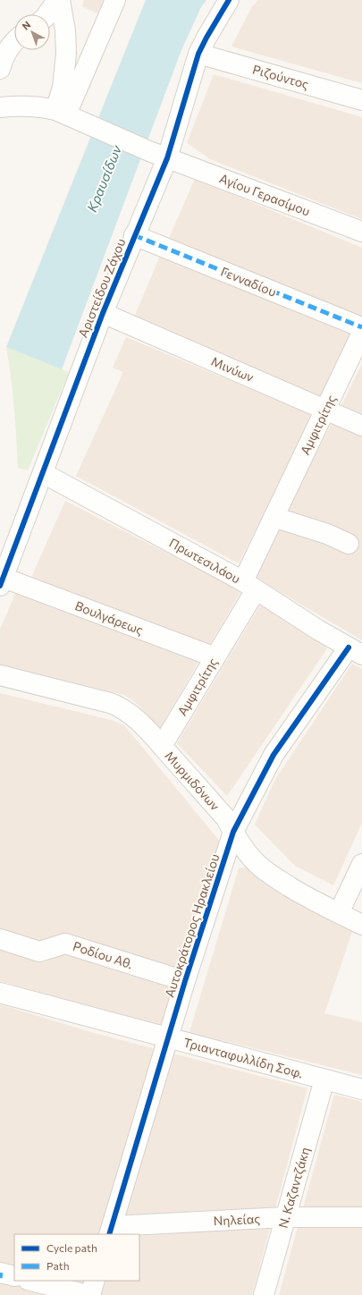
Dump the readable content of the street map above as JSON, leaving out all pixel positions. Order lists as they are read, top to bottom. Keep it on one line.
{"streets":{"street":["Ριζούντος","Αγίου Γερασίμου","Γενναδίου","Αριστείδου Ζάχου","Μινύων","Αμφιτρίτης","Πρωτεσιλάου","Βουλγάρεως","Μυρμιδόνων","Αυτοκράτορος Ηρακλείου","Ροδίου Αθ.","Τριανταφυλλίδη Σοφ.","Ν. Καζαντζάκη","Νηλείας"]},"crossings":[["Ριζούντος","Αριστείδου Ζάχου"],["Αγίου Γερασίμου","Αριστείδου Ζάχου"],["Γενναδίου","Αριστείδου Ζάχου"],["Αριστείδου Ζάχου","Μινύων"],["Αριστείδου Ζάχου","Πρωτεσιλάου"],["Αριστείδου Ζάχου","Βουλγάρεως"],["Μινύων","Αμφιτρίτης"],["Αμφιτρίτης","Πρωτεσιλάου"],["Αμφιτρίτης","Βουλγάρεως"],["Αμφιτρίτης","Μυρμιδόνων"],["Πρωτεσιλάου","Αυτοκράτορος Ηρακλείου"],["Μυρμιδόνων","Αυτοκράτορος Ηρακλείου"],["Αυτοκράτορος Ηρακλείου","Ροδίου Αθ."],["Αυτοκράτορος Ηρακλείου","Τριανταφυλλίδη Σοφ."],["Αυτοκράτορος Ηρακλείου","Νηλείας"],["Τριανταφυλλίδη Σοφ.","Ν. Καζαντζάκη"],["Ν. Καζαντζάκη","Νηλείας"]],"water":["Κραυσίδων"],"legend":["Cycle path","Path"],"north":"top left"}
